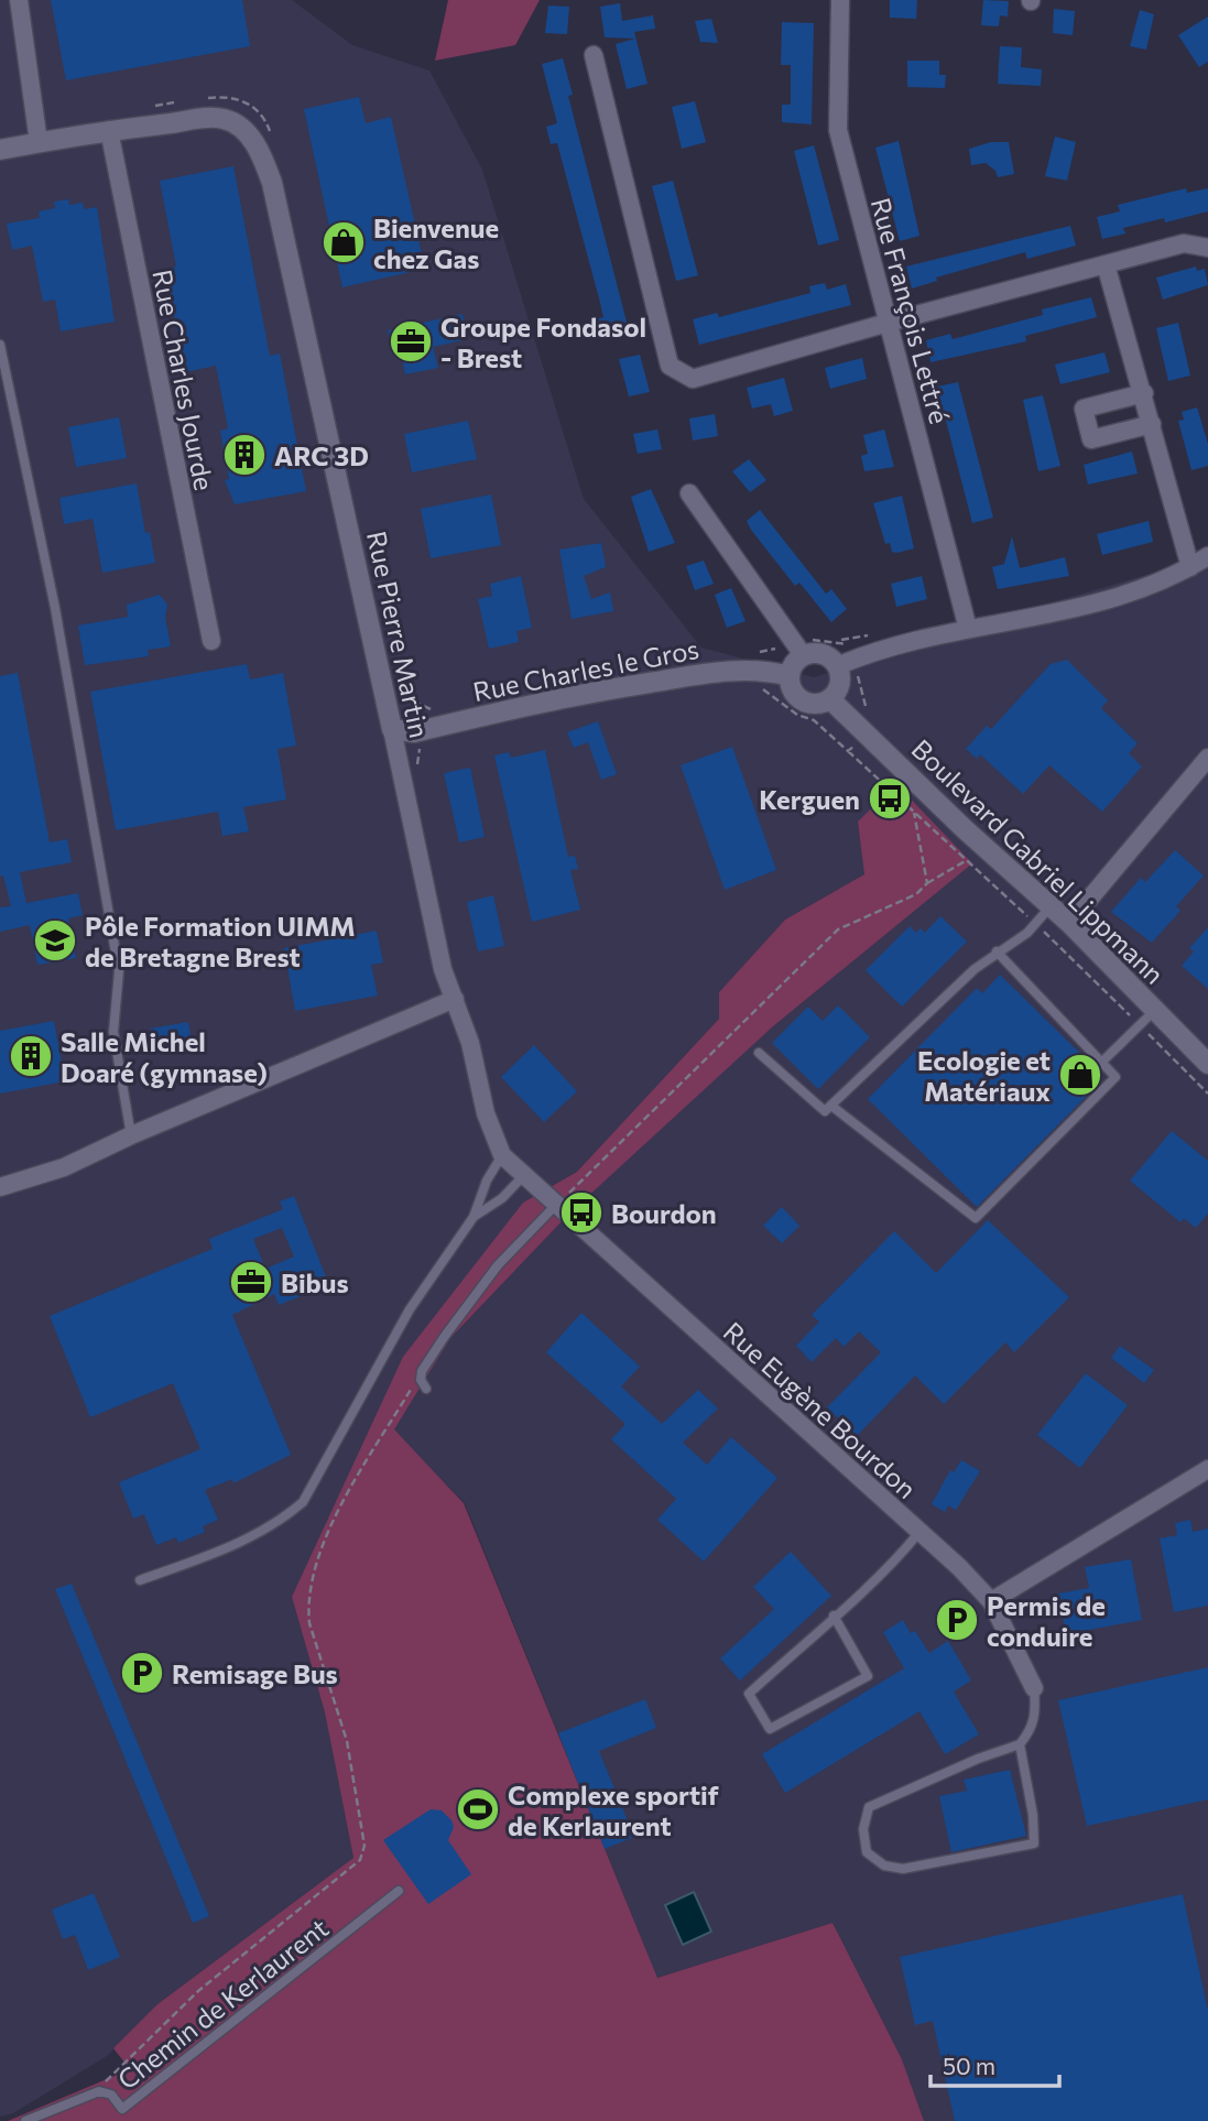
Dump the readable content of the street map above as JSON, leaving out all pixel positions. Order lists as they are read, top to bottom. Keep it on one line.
{"streets":{"street":["Rue François Lettré","Rue Charles Jourde","Rue Pierre Martin","Rue Charles le Gros","Boulevard Gabriel Lippmann","Rue Eugène Bourdon"],"lane":["Chemin de Kerlaurent"]},"crossings":[["Rue Charles Jourde","Rue Pierre Martin"],["Rue Pierre Martin","Rue Charles le Gros"],["Rue Pierre Martin","Rue Eugène Bourdon"],["Rue Charles le Gros","Boulevard Gabriel Lippmann"]],"places":{"shop":["Bienvenue chez Gas","Ecologie et Matériaux"],"office":["Groupe Fondasol - Brest","Bibus"],"building":["ARC 3D","Salle Michel Doaré (gymnase)"],"bus stop":["Kerguen","Bourdon"],"school or university":["Pôle Formation UIMM de Bretagne Brest"],"parking":["Permis de conduire","Remisage Bus"],"sports":["Complexe sportif de Kerlaurent"]},"scale_bar":"50 m"}
